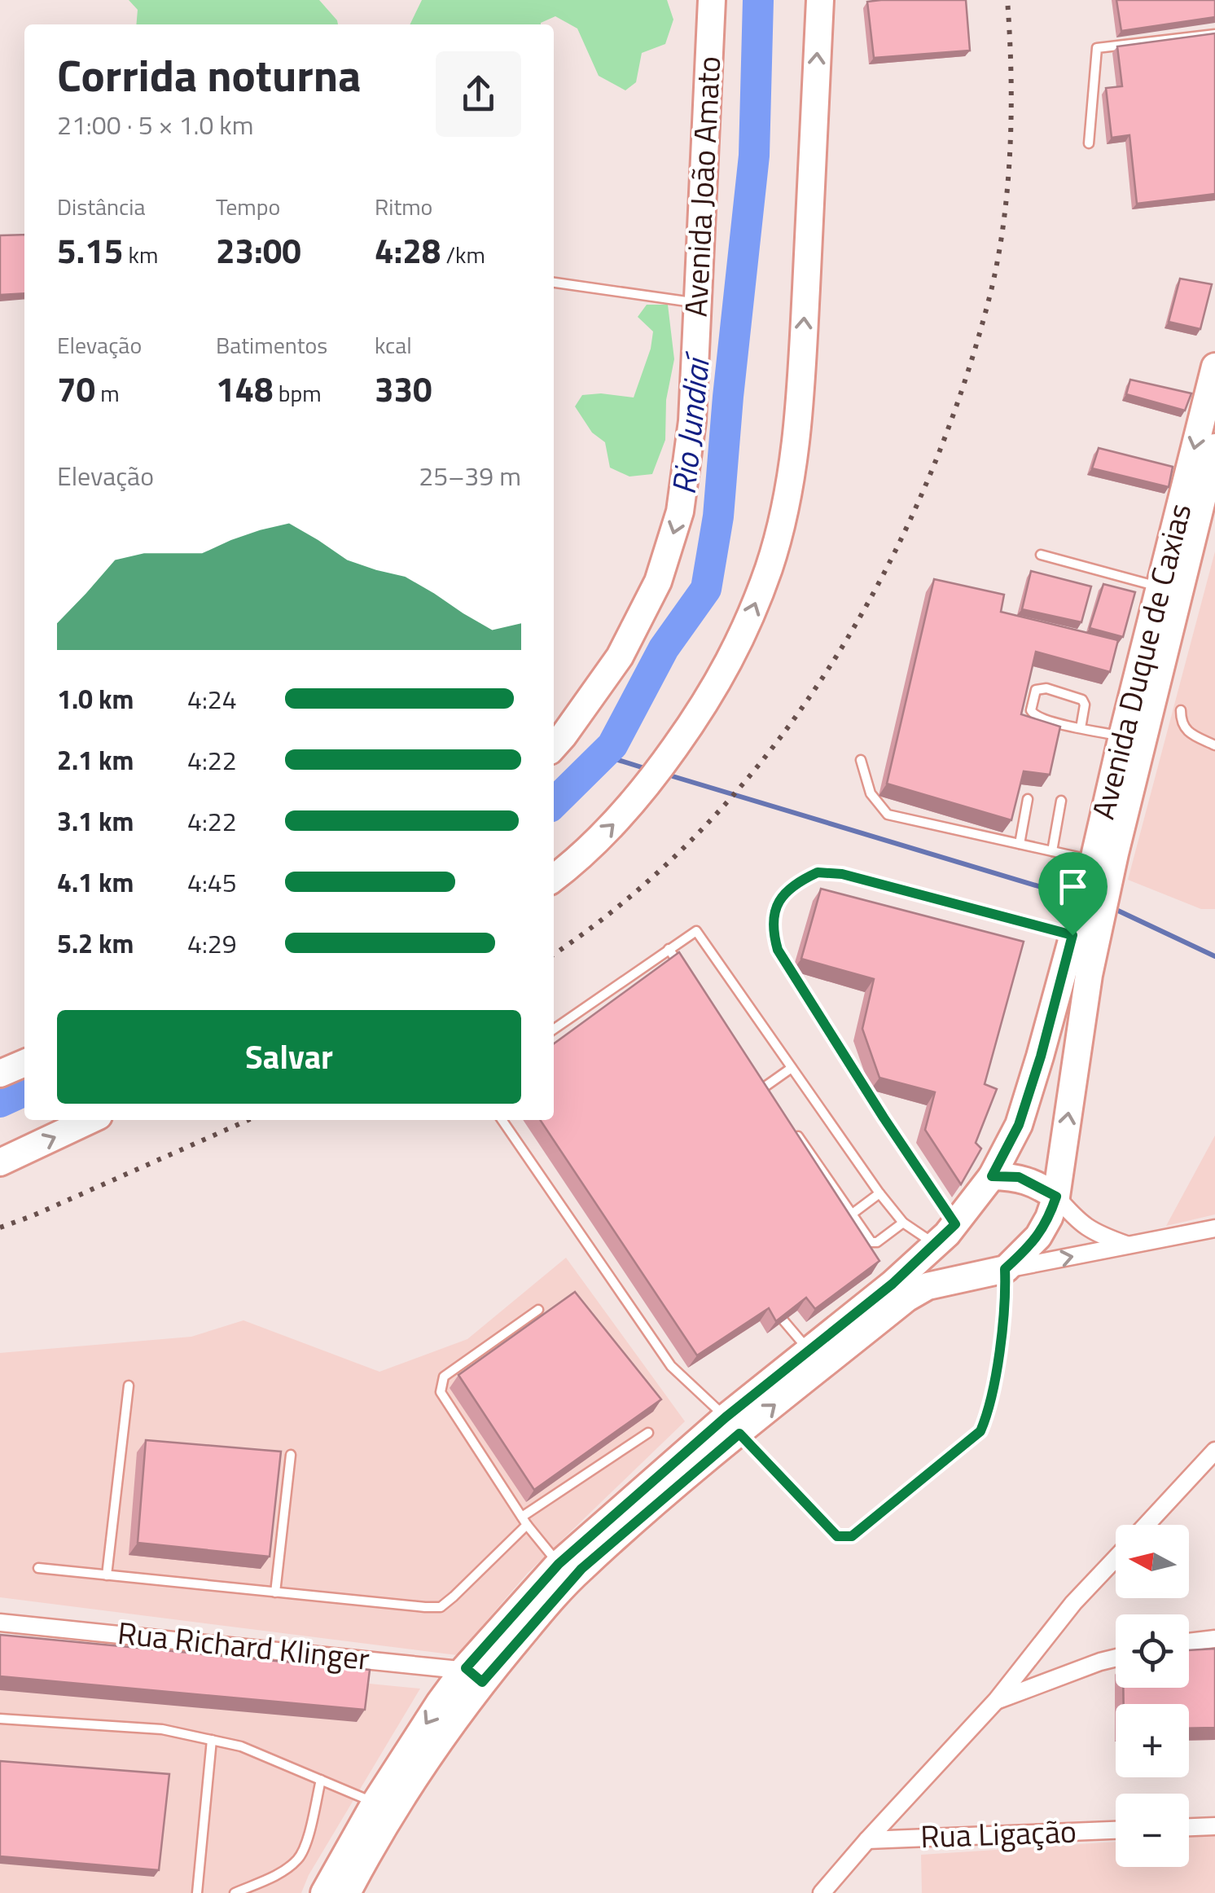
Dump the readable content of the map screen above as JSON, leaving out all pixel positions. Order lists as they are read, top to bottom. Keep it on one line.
{"streets":{"main road":["Avenida João Amato","Avenida Duque de Caxias"],"street":["Rua Richard Klinger","Rua Ligação"]},"crossings":[["Avenida Duque de Caxias","Rua Richard Klinger"]],"water":["Rio Jundiaí"],"north":"left","page":{"heading":["Corrida noturna","21:00 · 5 × 1.0 km"],"stats":[["Distância","5.15 km"],["Tempo","23:00"],["Ritmo","4:28 /km"],["Elevação","70 m"],["Batimentos","148 bpm"],["kcal","330"]],"chart":["Elevação","25–39 m"],"list":[{"name":"1.0 km","note":"4:24"},{"name":"2.1 km","note":"4:22"},{"name":"3.1 km","note":"4:22"},{"name":"4.1 km","note":"4:45"},{"name":"5.2 km","note":"4:29"}],"buttons":"Salvar","map_buttons":["+","−"]}}
